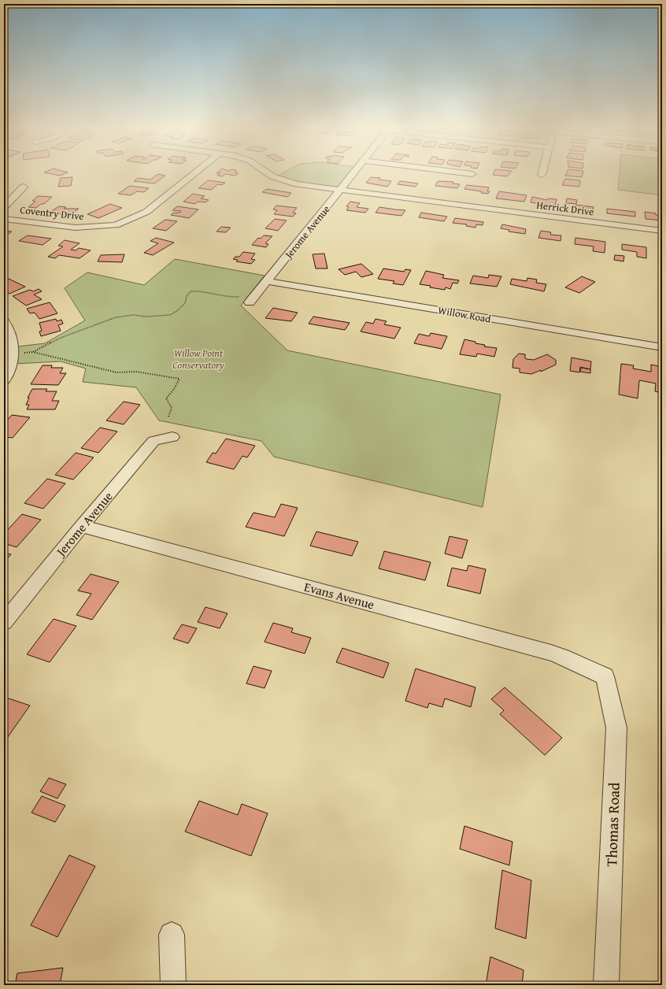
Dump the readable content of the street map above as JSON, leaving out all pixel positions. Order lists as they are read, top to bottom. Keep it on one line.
{"streets":{"street":["Herrick Drive","Coventry Drive","Jerome Avenue","Willow Road","Evans Avenue","Thomas Road"]},"crossings":[["Herrick Drive","Jerome Avenue"],["Jerome Avenue","Willow Road"],["Jerome Avenue","Evans Avenue"],["Evans Avenue","Thomas Road"]],"parks":["Willow Point Conservatory"]}
